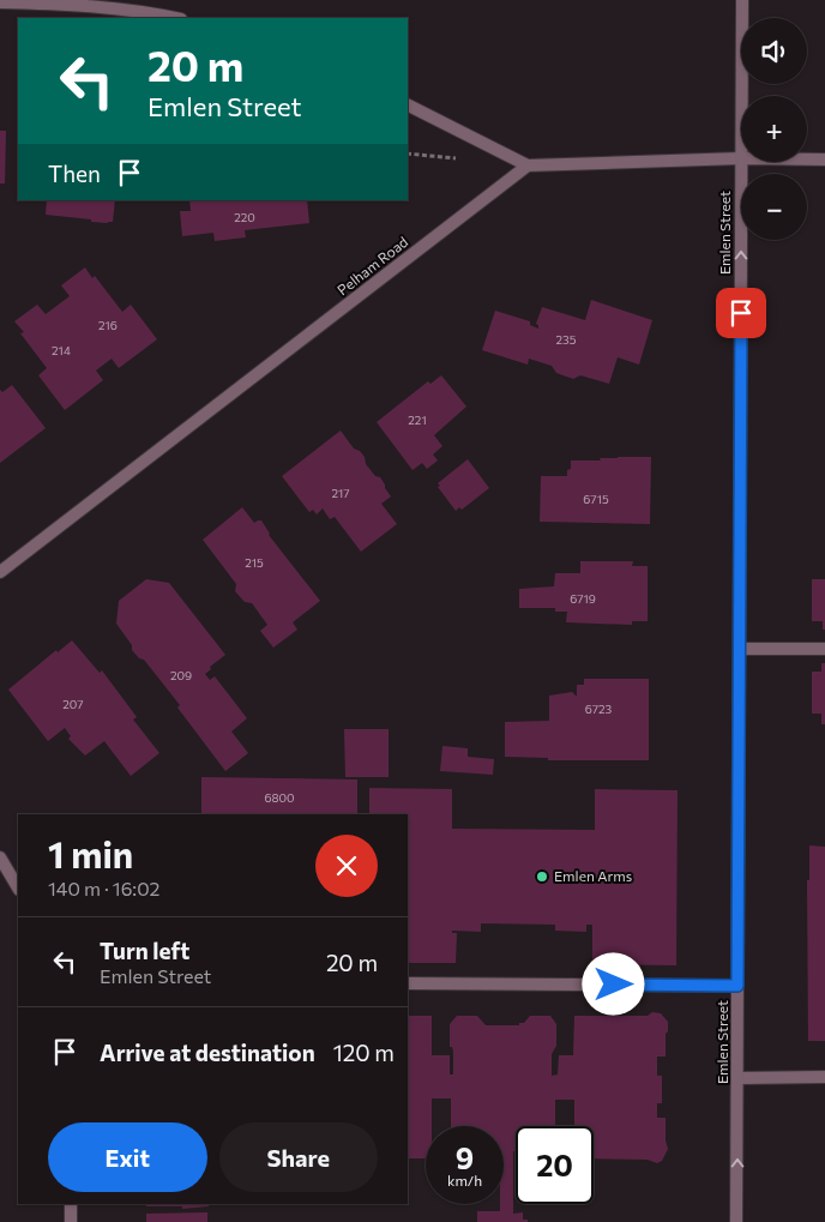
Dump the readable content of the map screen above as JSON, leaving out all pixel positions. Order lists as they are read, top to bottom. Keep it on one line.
{"streets":{"street":["Emlen Street","Pelham Road"]},"one_way":["Emlen Street"],"places":["Emlen Arms"],"house_numbers":["220","216","235","214","221","217","6715","215","6719","209","207","6723","6800"],"page":{"map_buttons":["+","−"],"turn":["20 m","Emlen Street"],"then":"Then","heading":["1 min","140 m · 16:02"],"list":[{"name":"Turn left","note":"Emlen Street","value":"20 m"},{"name":"Arrive at destination","value":"120 m"}],"buttons":["Exit","Share"],"speed":"9 km/h","limit":"20"}}
